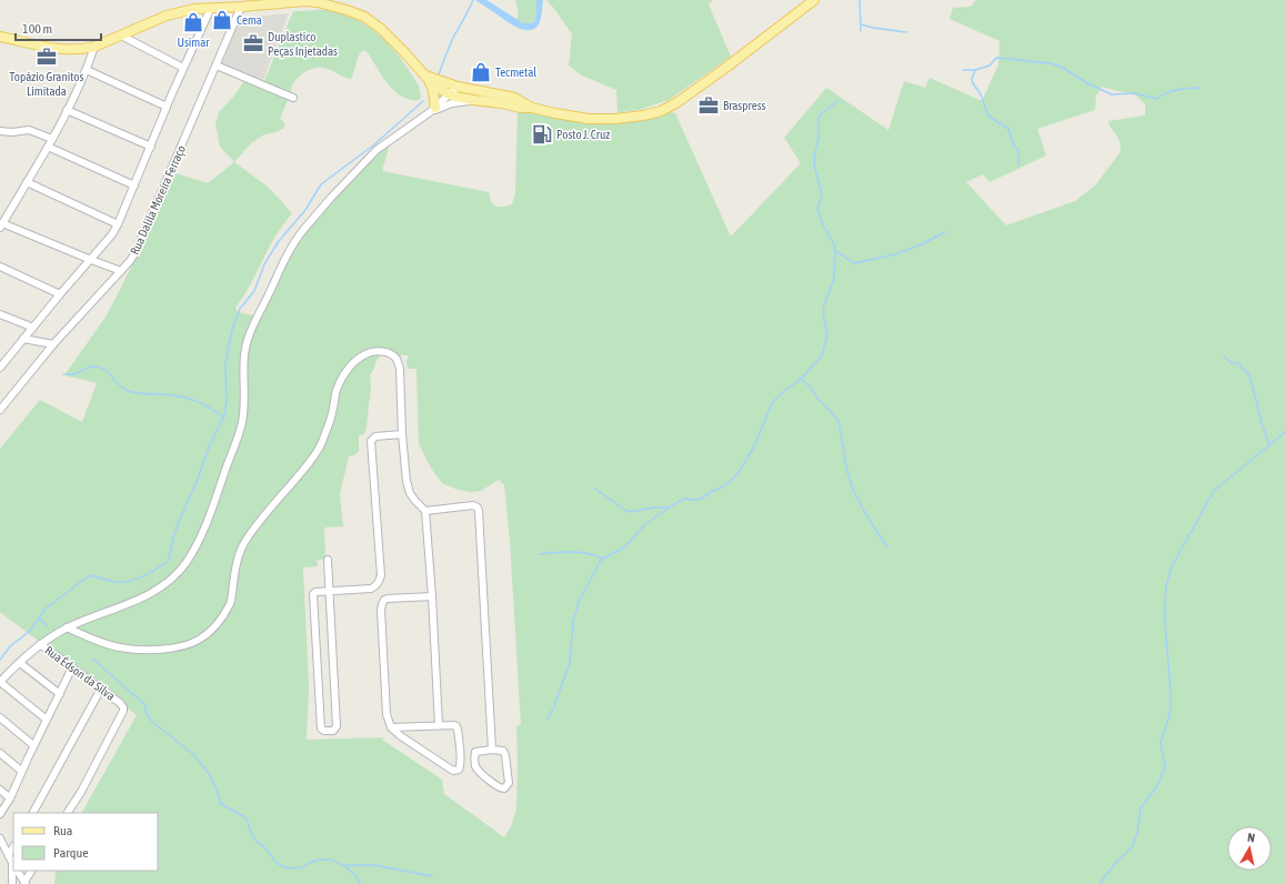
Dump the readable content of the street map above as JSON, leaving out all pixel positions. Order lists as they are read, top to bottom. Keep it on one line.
{"streets":{"street":["Rua Dalila Moreira Ferraço","Rua Édson da Silva"]},"places":{"shop":["Cema","Usimar","Tecmetal"],"office":["Duplastico Peças Injetadas","Topázio Granitos Limitada","Braspress"],"fuel station":["Posto J. Cruz"]},"legend":["Rua","Parque"],"scale_bar":"100 m","north":"top"}
